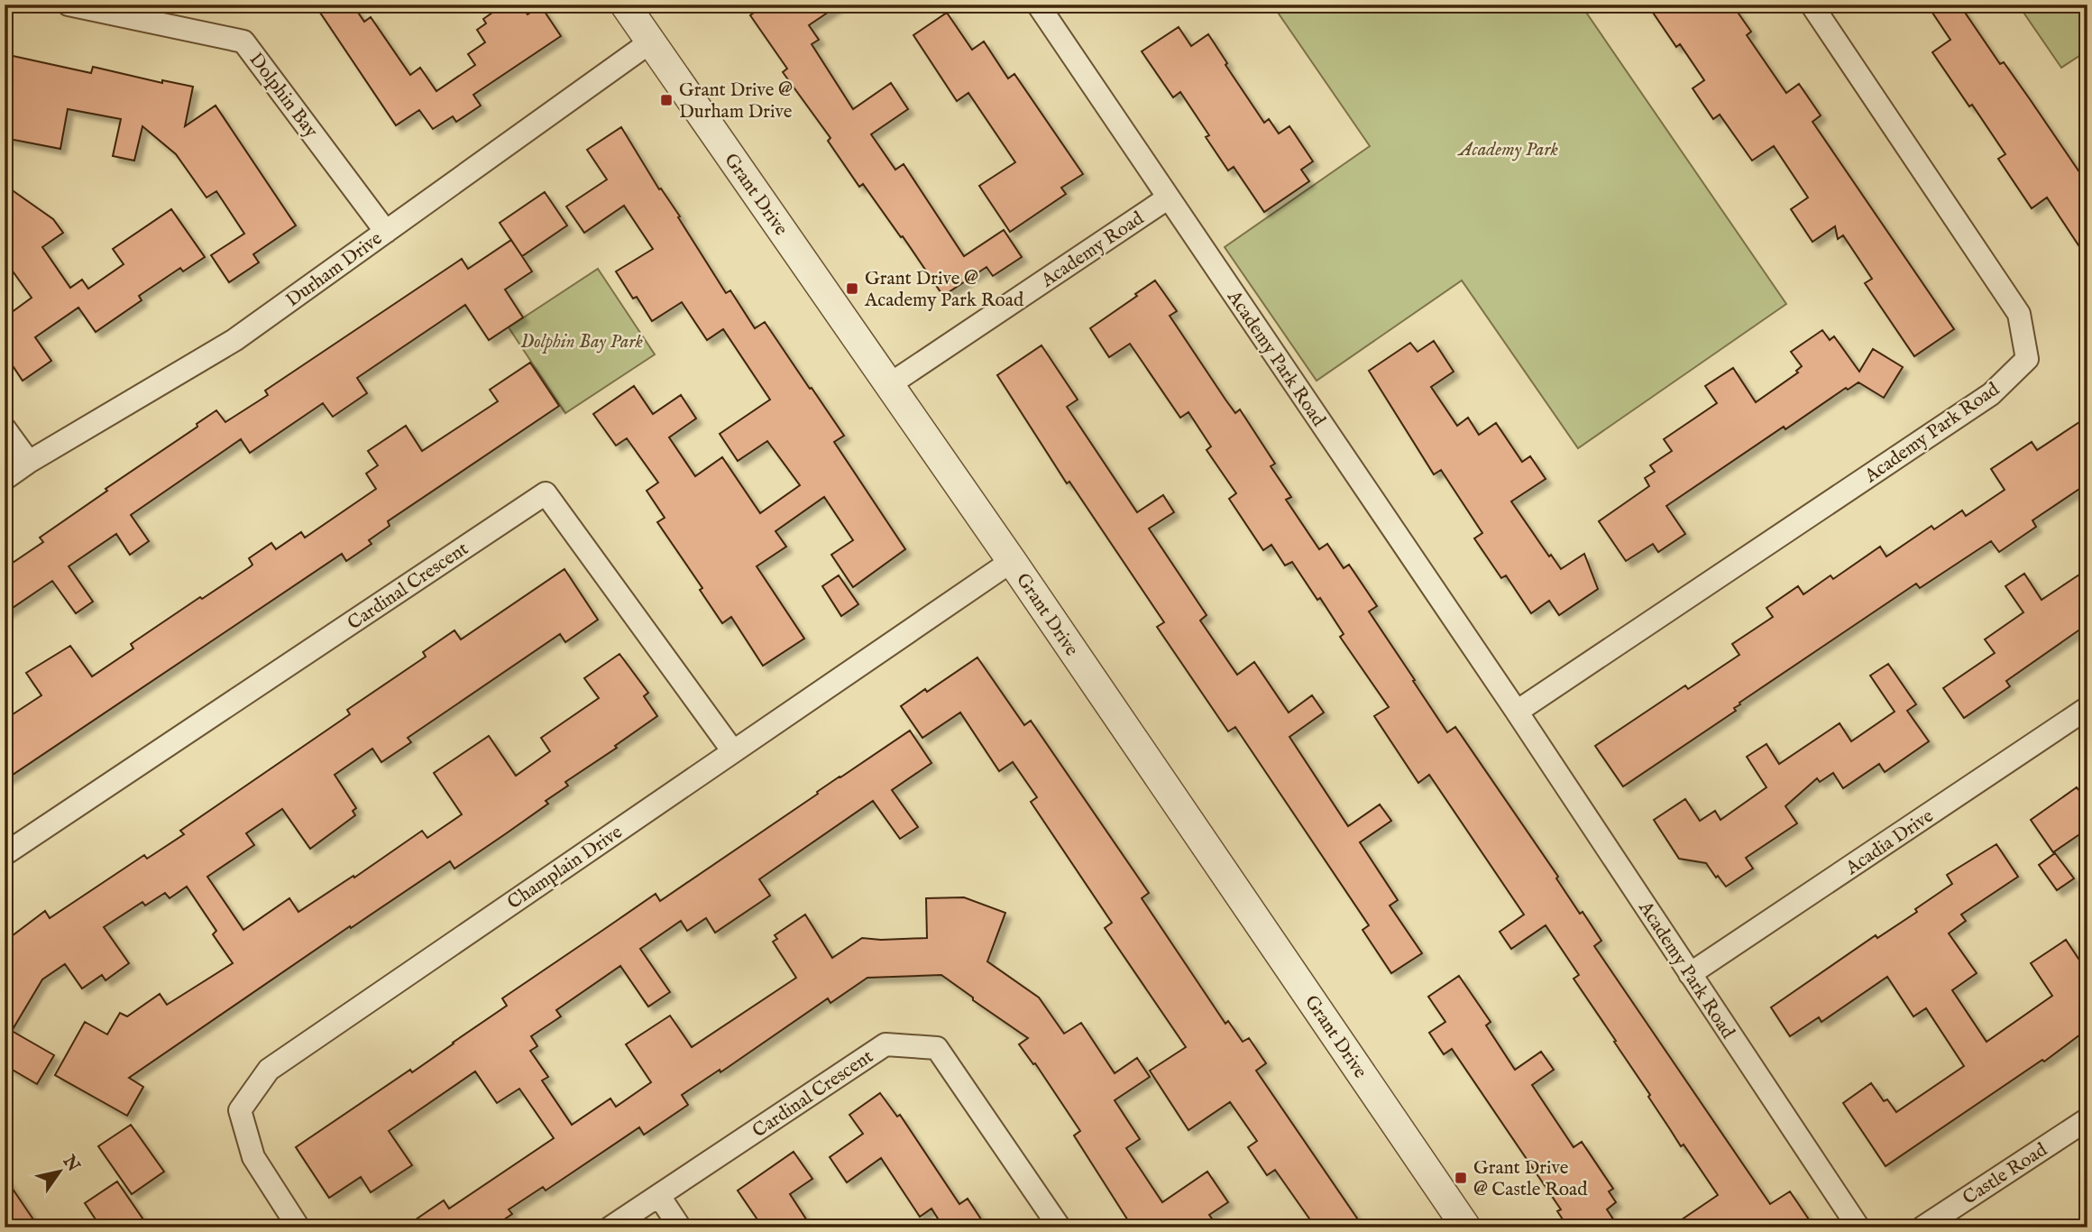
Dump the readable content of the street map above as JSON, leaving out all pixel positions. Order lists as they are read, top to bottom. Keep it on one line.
{"streets":{"street":["Dolphin Bay","Grant Drive","Academy Road","Durham Drive","Academy Park Road","Cardinal Crescent","Acadia Drive","Champlain Drive","Castle Road"]},"crossings":[["Dolphin Bay","Durham Drive"],["Grant Drive","Academy Road"],["Grant Drive","Durham Drive"],["Grant Drive","Champlain Drive"],["Academy Road","Academy Park Road"],["Academy Park Road","Acadia Drive"],["Cardinal Crescent","Champlain Drive"]],"parks":["Academy Park","Dolphin Bay Park"],"places":{"transit":["Grant Drive @ Durham Drive","Grant Drive @ Academy Park Road","Grant Drive @ Castle Road"]},"north":"top right"}
